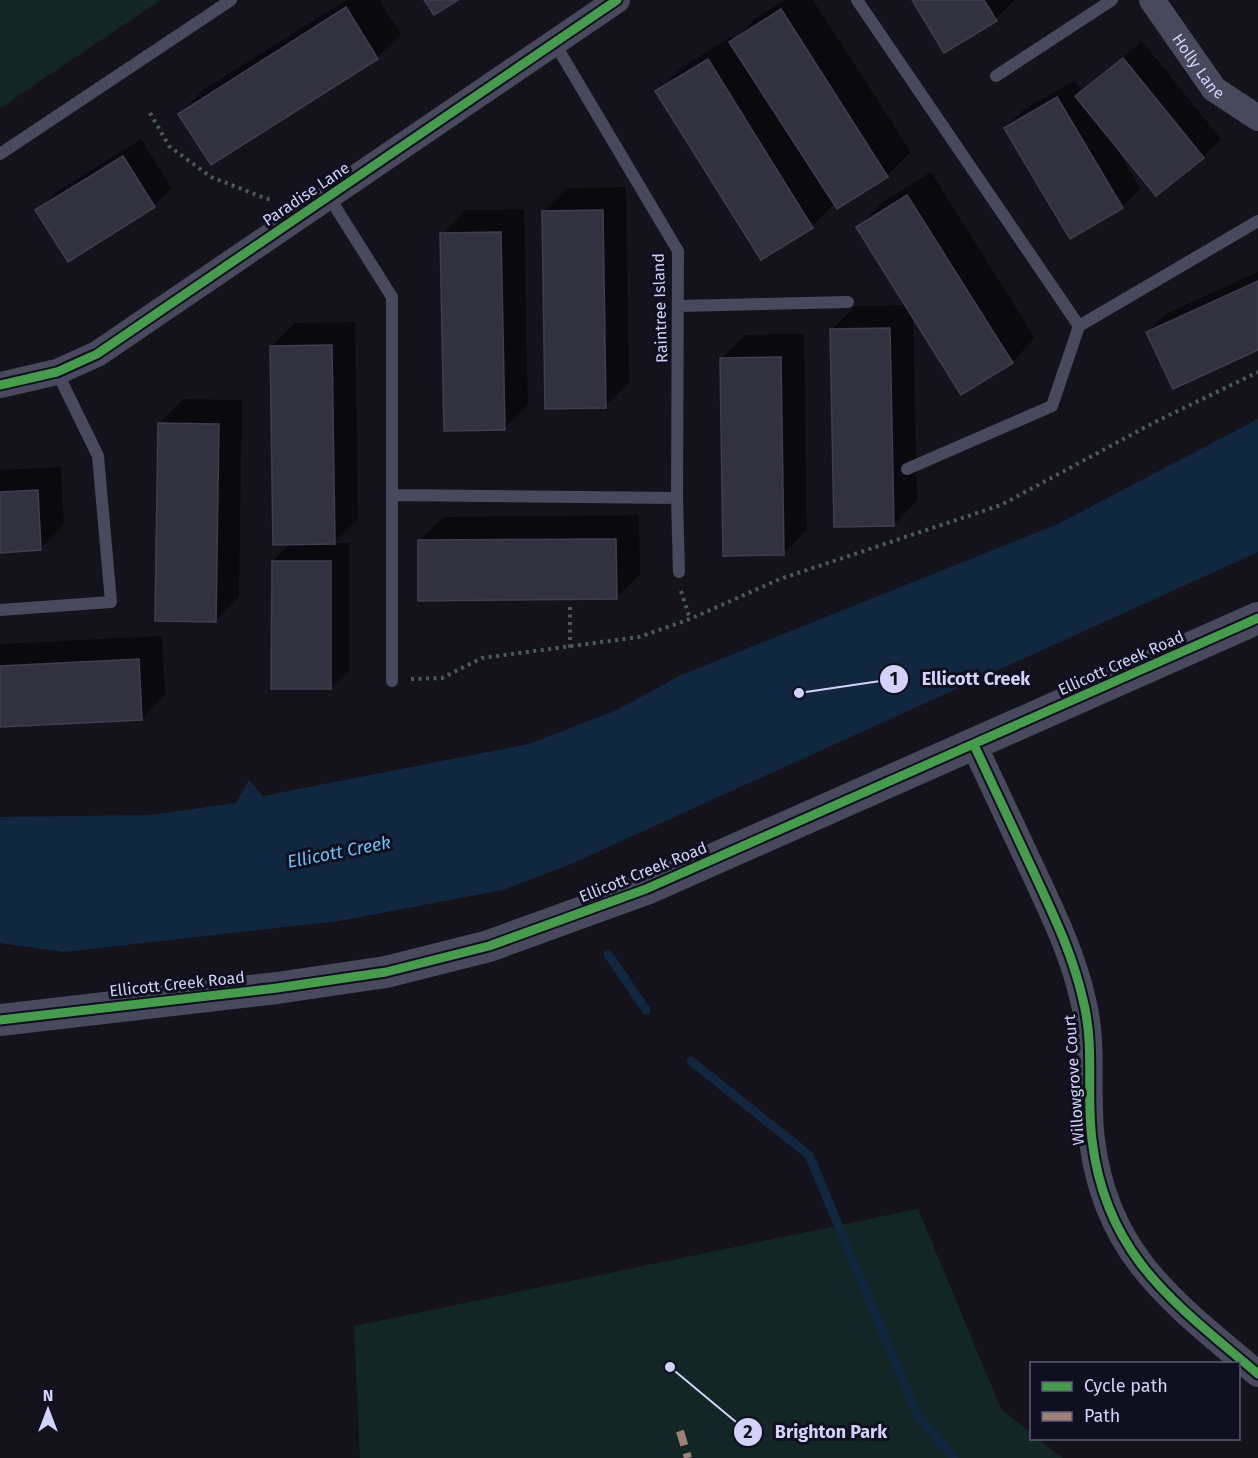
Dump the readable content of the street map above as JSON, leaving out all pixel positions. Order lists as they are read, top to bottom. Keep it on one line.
{"streets":{"street":["Holly Lane","Paradise Lane","Ellicott Creek Road","Willowgrove Court"],"lane":["Raintree Island"]},"crossings":[["Paradise Lane","Raintree Island"],["Ellicott Creek Road","Willowgrove Court"]],"water":["Ellicott Creek"],"places":["Ellicott Creek","Brighton Park"],"legend":["Cycle path","Path"],"north":"top"}
